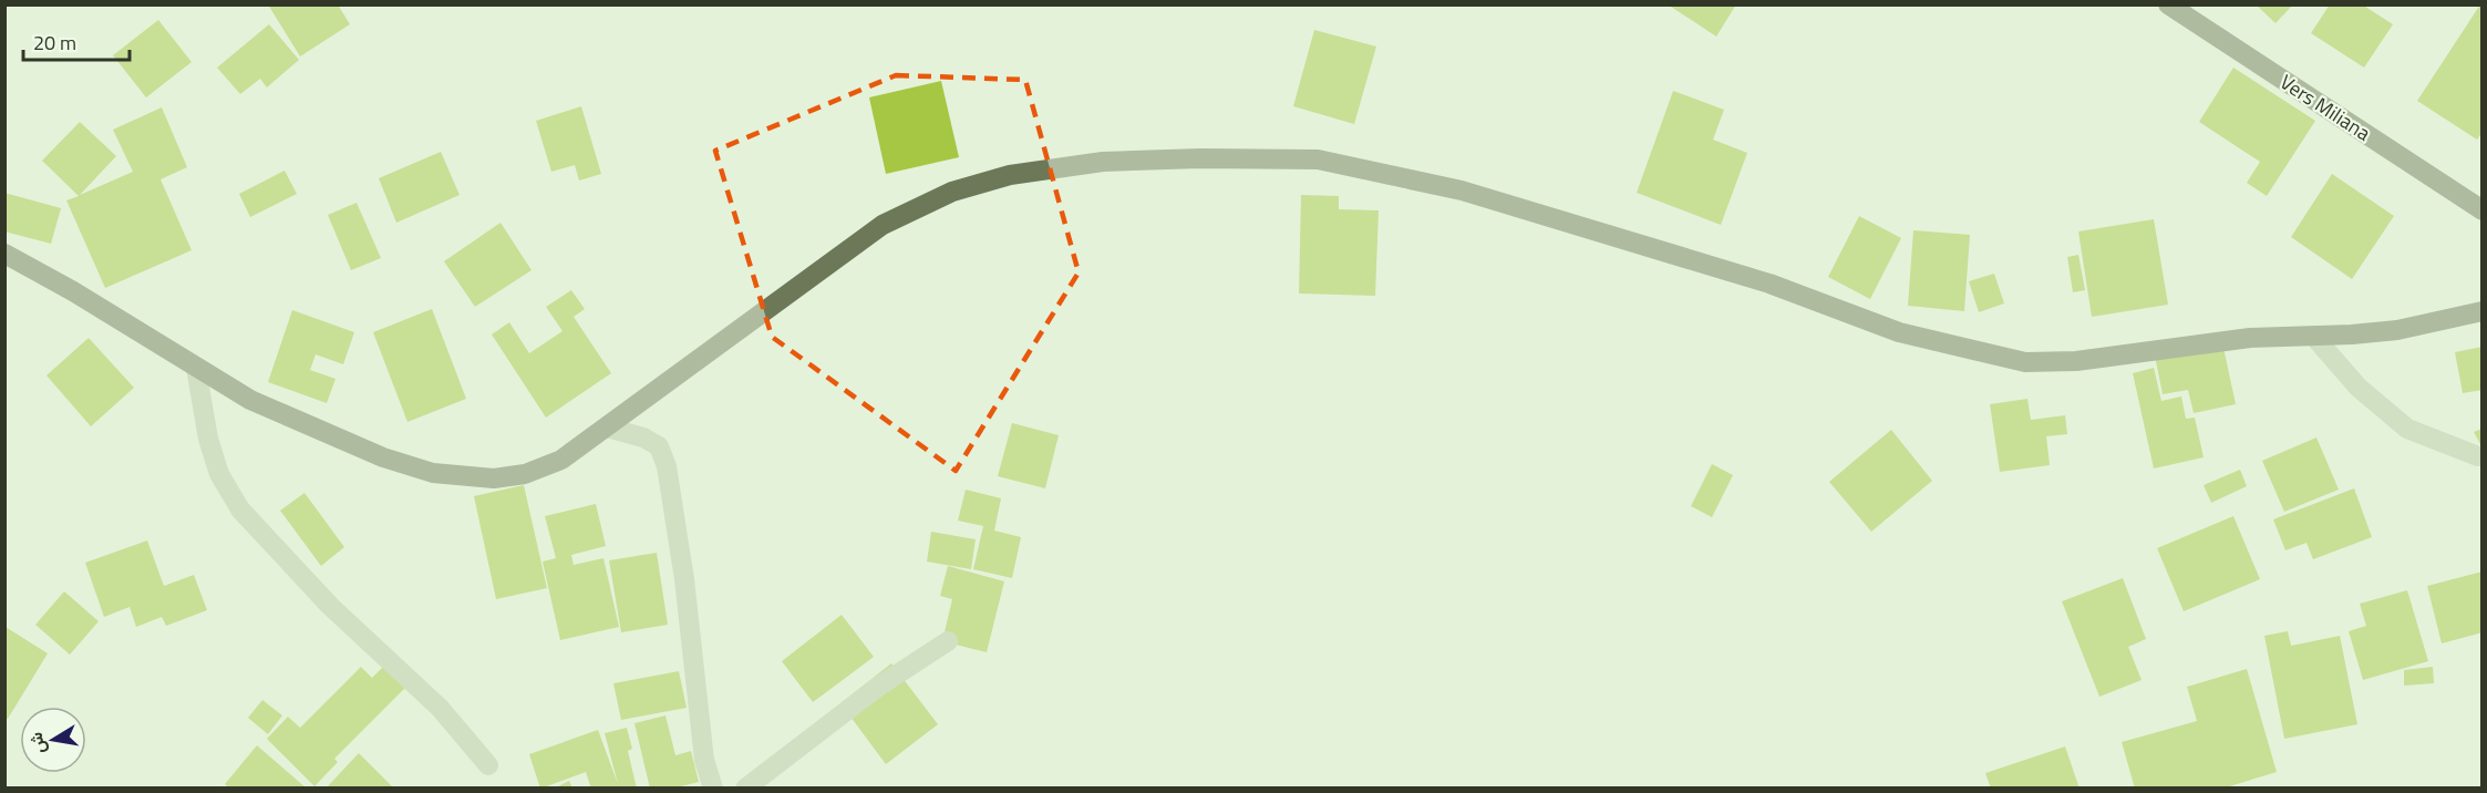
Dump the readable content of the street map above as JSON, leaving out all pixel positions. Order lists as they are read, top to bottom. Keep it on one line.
{"streets":{"main road":["Vers Miliana"]},"scale_bar":"20 m","north":"left"}
